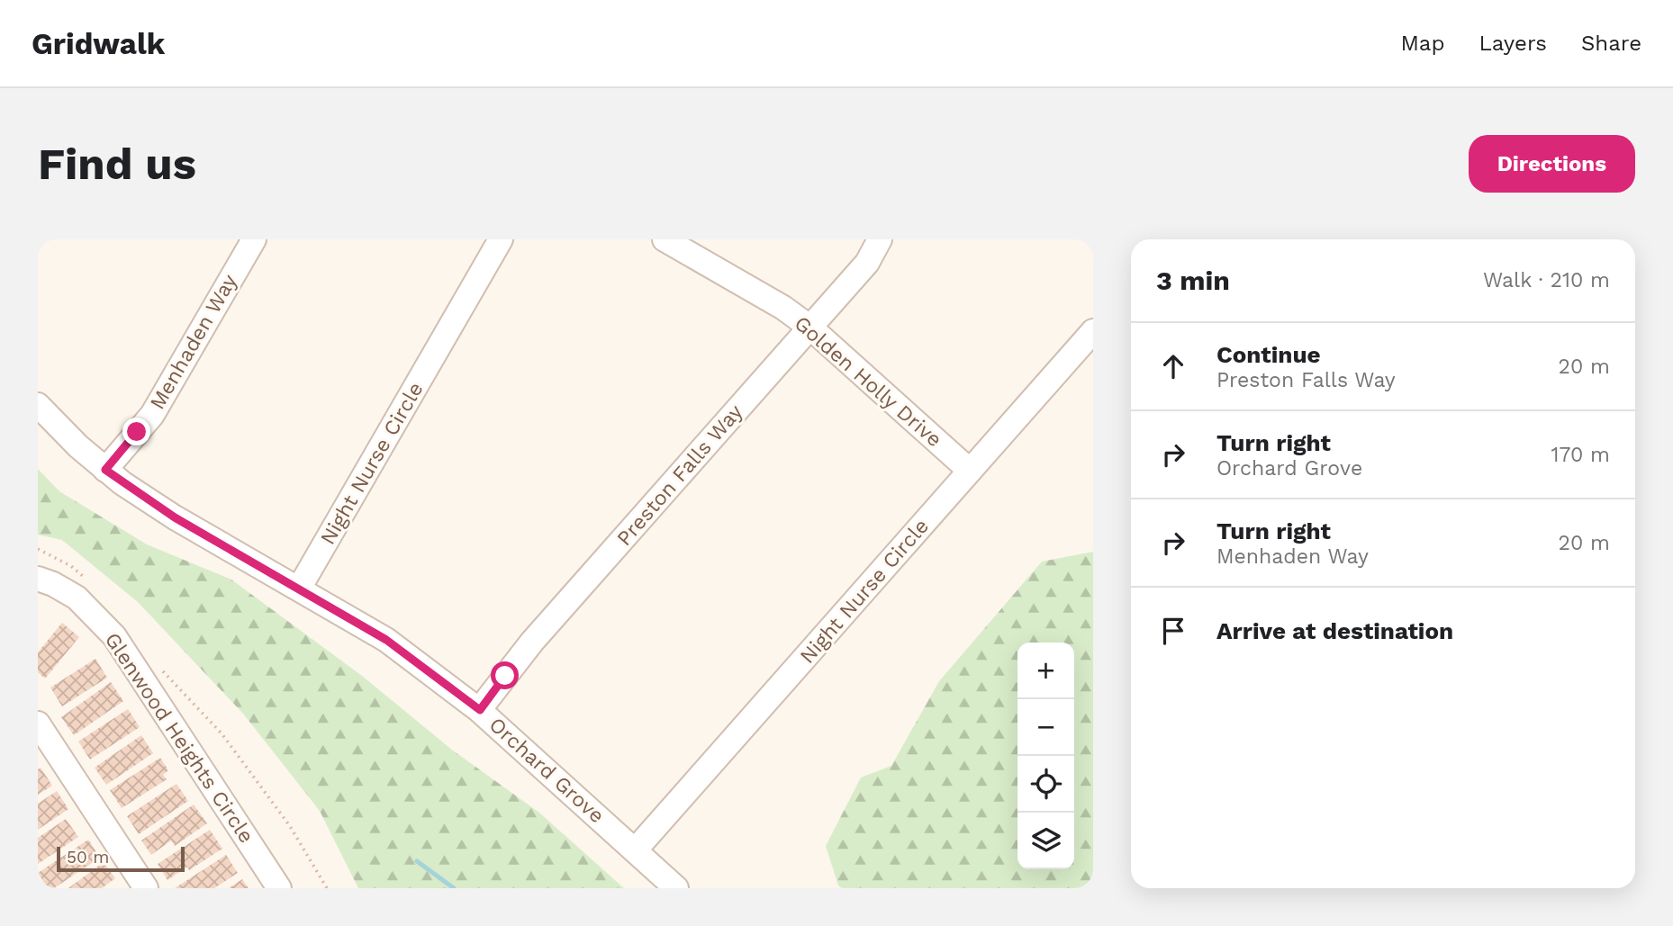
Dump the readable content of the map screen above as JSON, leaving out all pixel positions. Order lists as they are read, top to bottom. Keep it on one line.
{"streets":{"street":["Menhaden Way","Golden Holly Drive","Night Nurse Circle","Preston Falls Way","Glenwood Heights Circle","Orchard Grove"]},"crossings":[["Menhaden Way","Orchard Grove"],["Golden Holly Drive","Night Nurse Circle"],["Golden Holly Drive","Preston Falls Way"],["Night Nurse Circle","Orchard Grove"],["Preston Falls Way","Orchard Grove"]],"scale_bar":"50 m","page":{"header":"Gridwalk","nav":["Map","Layers","Share"],"buttons":"Directions","title":"Find us","heading":["3 min","Walk · 210 m"],"list":[["Continue","Preston Falls Way","20 m"],["Turn right","Orchard Grove","170 m"],["Turn right","Menhaden Way","20 m"],"Arrive at destination"],"map_buttons":["+","−"],"scale":"50 m"}}
